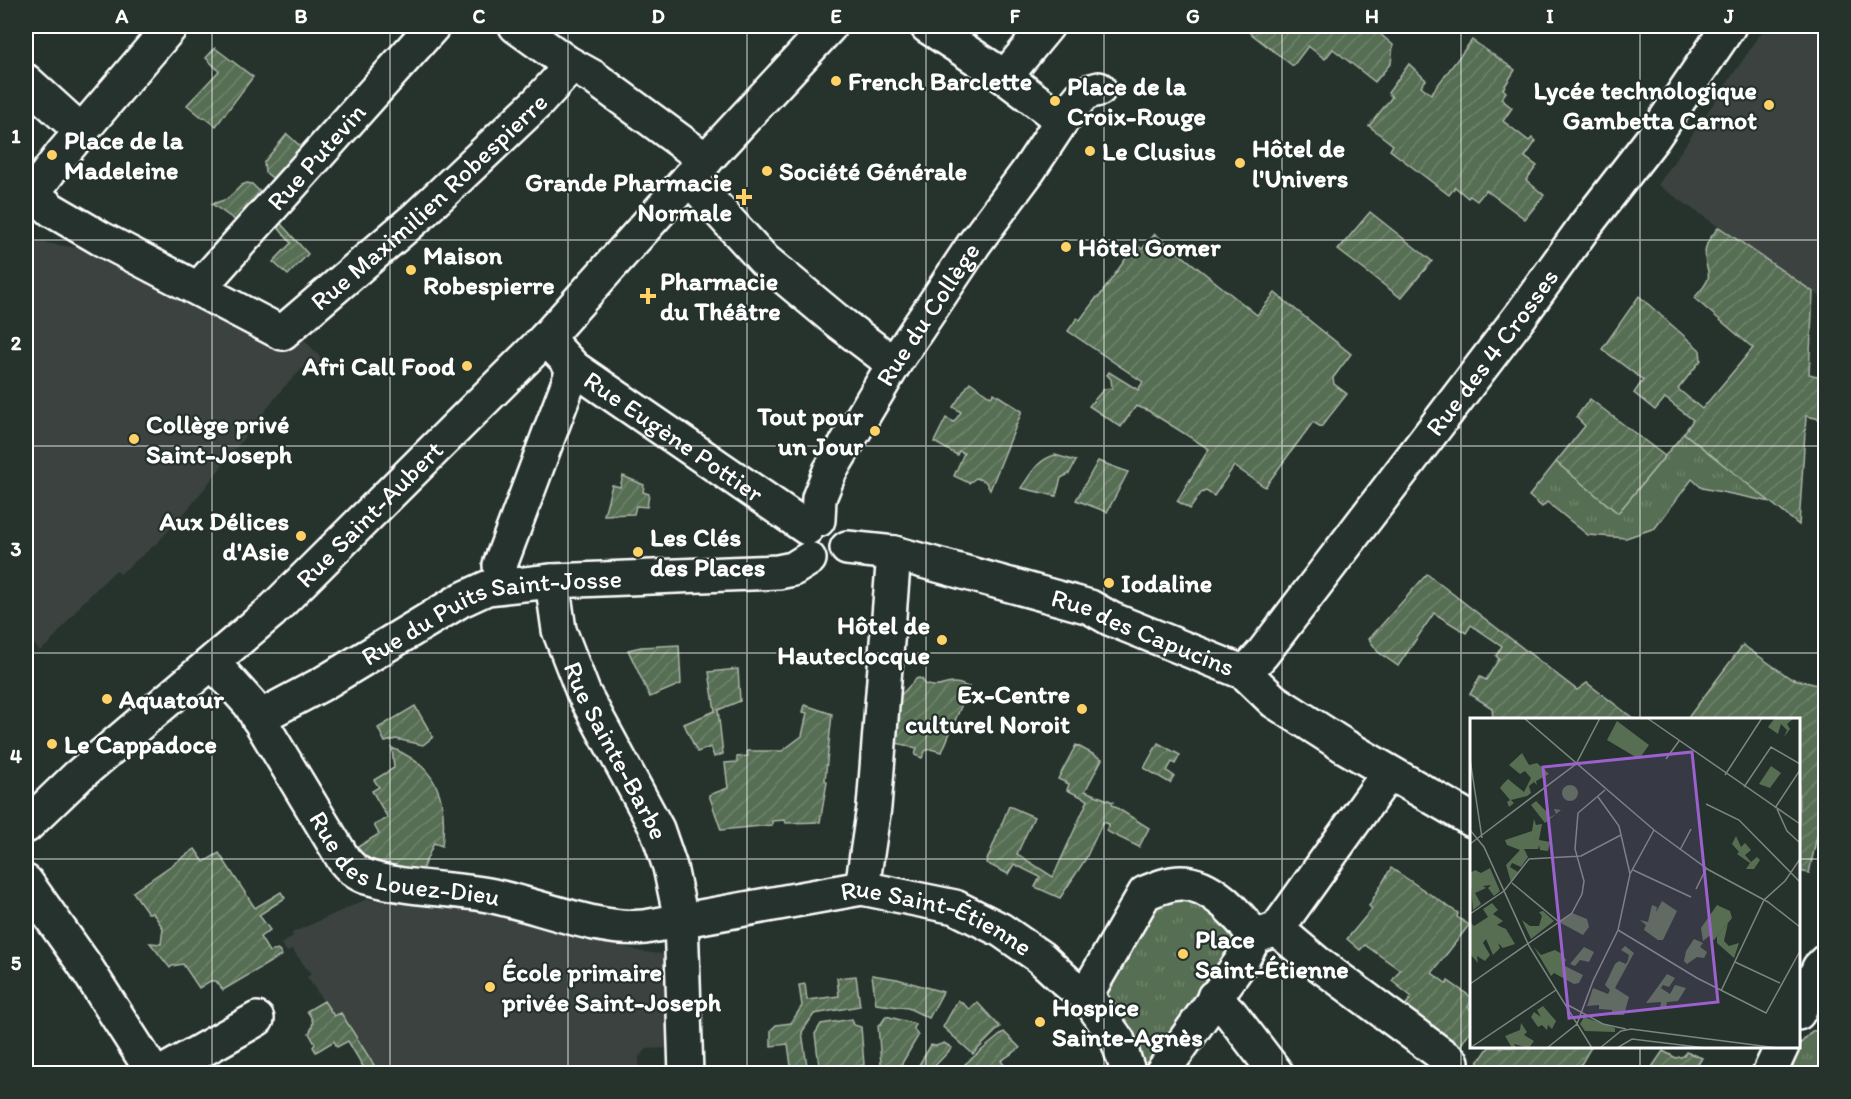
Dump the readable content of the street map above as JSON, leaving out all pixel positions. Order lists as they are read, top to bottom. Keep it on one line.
{"streets":{"street":["Rue Putevin","Rue Maximilien Robespierre","Rue du Collège","Rue des 4 Crosses","Rue Eugène Pottier","Rue Saint-Aubert","Rue du Puits Saint-Josse","Rue des Capucins","Rue Sainte-Barbe","Rue des Louez-Dieu","Rue Saint-Étienne"]},"crossings":[["Rue Putevin","Rue Maximilien Robespierre"],["Rue du Collège","Rue Eugène Pottier"],["Rue du Collège","Rue du Puits Saint-Josse"],["Rue du Collège","Rue des Capucins"],["Rue des 4 Crosses","Rue des Capucins"],["Rue Eugène Pottier","Rue Saint-Aubert"],["Rue Eugène Pottier","Rue du Puits Saint-Josse"],["Rue Eugène Pottier","Rue des Capucins"],["Rue Saint-Aubert","Rue des Louez-Dieu"],["Rue du Puits Saint-Josse","Rue des Capucins"],["Rue du Puits Saint-Josse","Rue Sainte-Barbe"],["Rue du Puits Saint-Josse","Rue des Louez-Dieu"],["Rue Sainte-Barbe","Rue des Louez-Dieu"],["Rue Sainte-Barbe","Rue Saint-Étienne"],["Rue des Louez-Dieu","Rue Saint-Étienne"]],"places":{"other":["French Barclette","Place de la Croix-Rouge","Lycée technologique Gambetta Carnot","Le Clusius","Place de la Madeleine","Hôtel de l'Univers","Société Générale","Hôtel Gomer","Maison Robespierre","Afri Call Food","Tout pour un Jour","Collège privé Saint-Joseph","Aux Délices d'Asie","Les Clés des Places","Iodaline","Hôtel de Hauteclocque","Aquatour","Ex-Centre culturel Noroit","Le Cappadoce","Place Saint-Étienne","École primaire privée Saint-Joseph","Hospice Sainte-Agnès"],"health":["Grande Pharmacie Normale","Pharmacie du Théâtre"]},"grid":{"columns":["A","B","C","D","E","F","G","H","I","J"],"rows":["1","2","3","4","5"]}}
